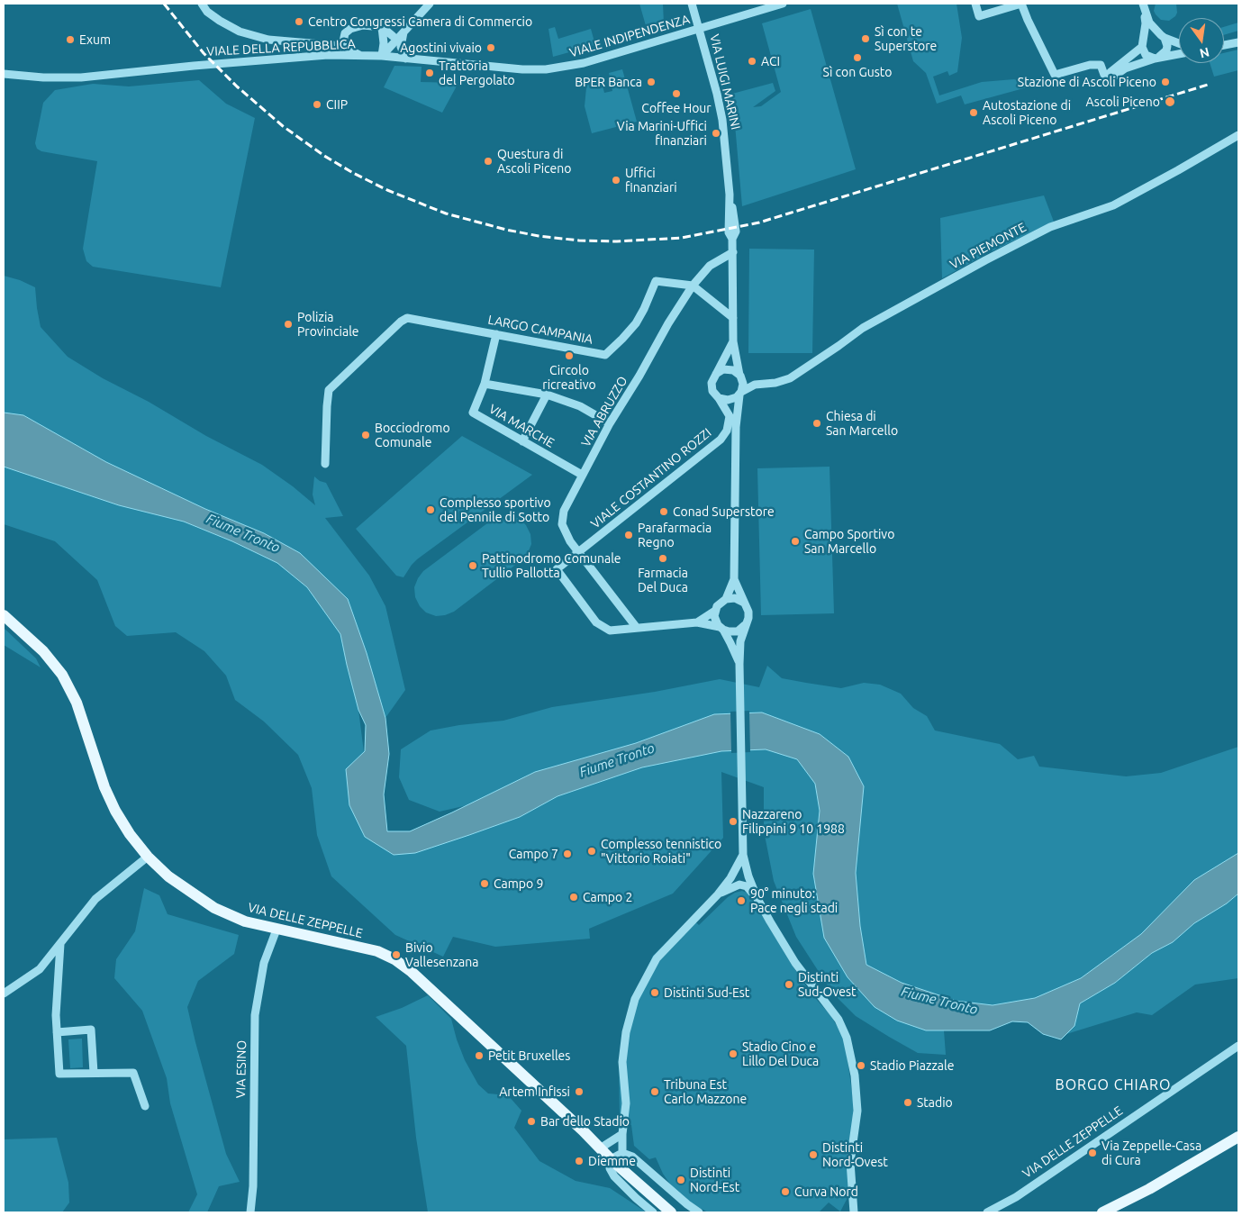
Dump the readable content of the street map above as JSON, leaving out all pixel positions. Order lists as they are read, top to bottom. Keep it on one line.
{"streets":{"main road":["VIA DELLE ZEPPELLE"],"street":["VIALE INDIPENDENZA","VIALE DELLA REPUBBLICA","VIA LUIGI MARINI","VIA PIEMONTE","LARGO CAMPANIA","VIA ABRUZZO","VIA MARCHE","VIALE COSTANTINO ROZZI","VIA ESINO"]},"crossings":[["VIALE INDIPENDENZA","VIALE DELLA REPUBBLICA"],["VIALE INDIPENDENZA","VIA LUIGI MARINI"],["VIA LUIGI MARINI","VIA ABRUZZO"],["LARGO CAMPANIA","VIA ABRUZZO"],["LARGO CAMPANIA","VIA MARCHE"],["VIA ABRUZZO","VIA MARCHE"],["VIA ABRUZZO","VIALE COSTANTINO ROZZI"],["VIA DELLE ZEPPELLE","VIA ESINO"]],"districts":["BORGO CHIARO"],"water":["Fiume Tronto"],"places":["Centro Congressi Camera di Commercio","Sì con te Superstore","Exum","Agostini vivaio","Sì con Gusto","ACI","Trattoria del Pergolato","BPER Banca","Stazione di Ascoli Piceno","Coffee Hour","Ascoli Piceno","CIIP","Autostazione di Ascoli Piceno","Via Marini-Uffici finanziari","Questura di Ascoli Piceno","Uffici finanziari","Polizia Provinciale","Circolo ricreativo","Chiesa di San Marcello","Bocciodromo Comunale","Complesso sportivo del Pennile di Sotto","Conad Superstore","Parafarmacia Regno","Campo Sportivo San Marcello","Farmacia Del Duca","Pattinodromo Comunale Tullio Pallotta","Nazzareno Filippini 9 10 1988","Complesso tennistico \"Vittorio Roiati\"","Campo 7","Campo 9","Campo 2","90° minuto: Pace negli stadi","Bivio Vallesenzana","Distinti Sud-Ovest","Distinti Sud-Est","Stadio Cino e Lillo Del Duca","Petit Bruxelles","Stadio Piazzale","Artem Infissi","Tribuna Est Carlo Mazzone","Stadio","Bar dello Stadio","Via Zeppelle-Casa di Cura","Distinti Nord-Ovest","Diemme","Distinti Nord-Est","Curva Nord"],"north":"bottom"}
